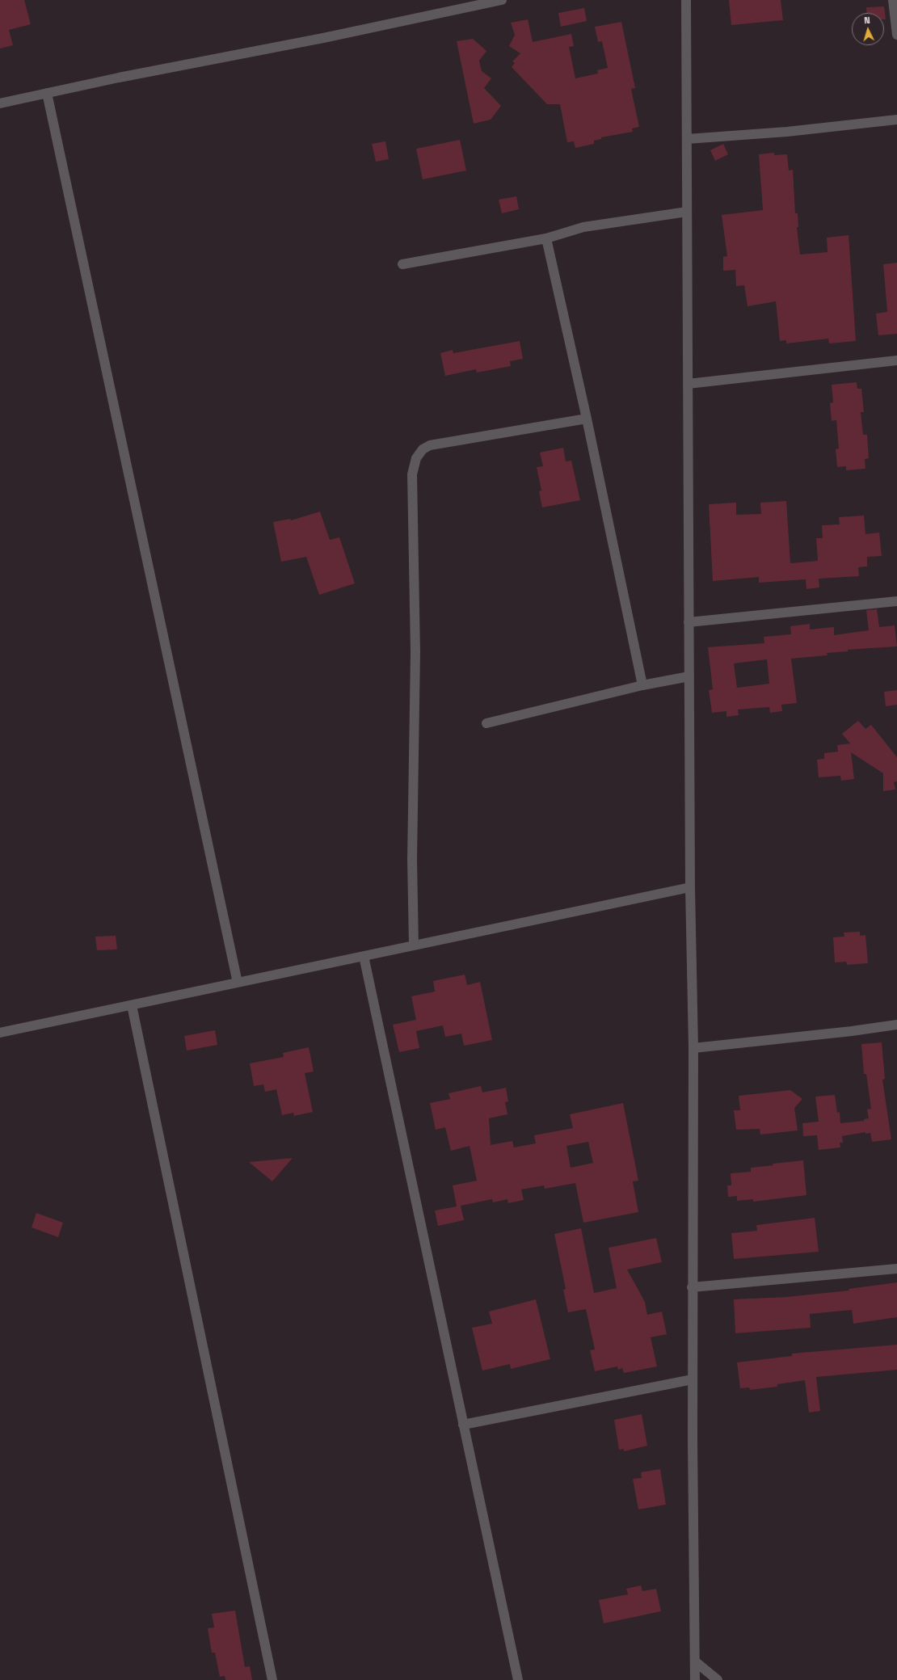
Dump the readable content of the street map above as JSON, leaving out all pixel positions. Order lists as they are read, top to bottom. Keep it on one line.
{"north":"top"}
